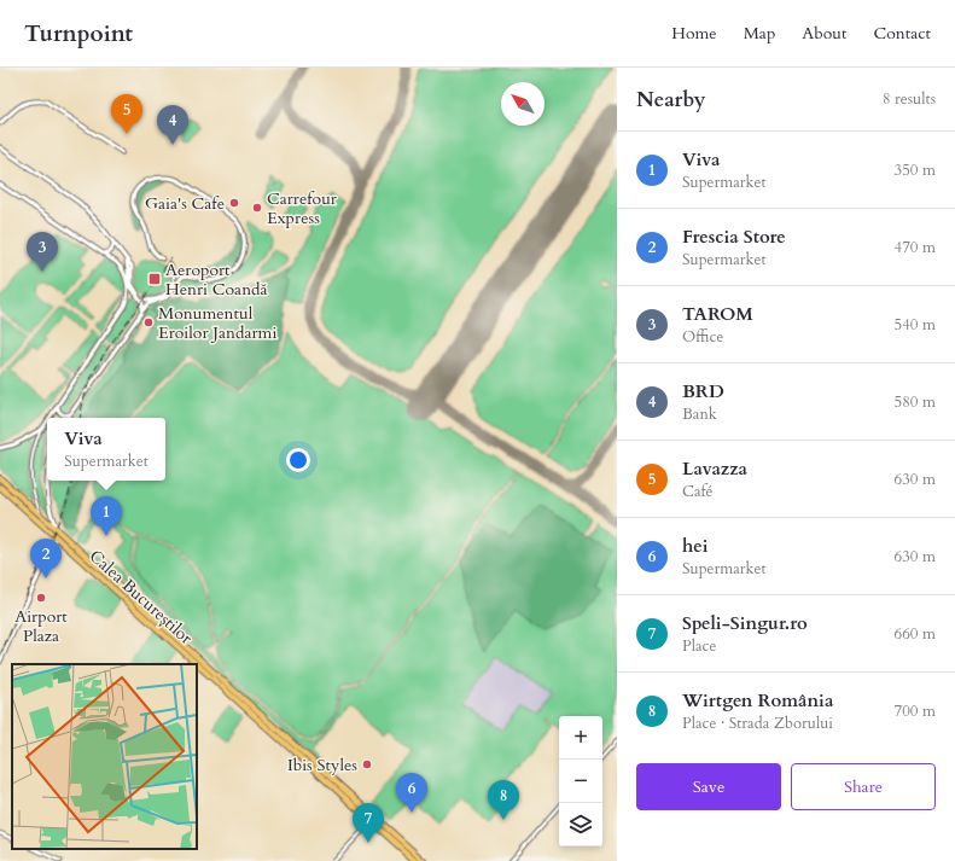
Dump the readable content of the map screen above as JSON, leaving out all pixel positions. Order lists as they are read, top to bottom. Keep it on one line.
{"streets":{"highway":["Calea Bucureștilor"]},"places":{"other":["Gaia's Cafe","Carrefour Express","Monumentul Eroilor Jandarmi","Airport Plaza","Ibis Styles"],"transit":["Aeroport Henri Coandă"]},"north":"top left","page":{"header":"Turnpoint","nav":["Home","Map","About","Contact"],"heading":["Nearby","8 results"],"pins":["5","4","3","1","2","6","8","7"],"list":[{"mark":"1","name":"Viva","note":"Supermarket","value":"350 m"},{"mark":"2","name":"Frescia Store","note":"Supermarket","value":"470 m"},{"mark":"3","name":"TAROM","note":"Office","value":"540 m"},{"mark":"4","name":"BRD","note":"Bank","value":"580 m"},{"mark":"5","name":"Lavazza","note":"Café","value":"630 m"},{"mark":"6","name":"hei","note":"Supermarket","value":"630 m"},{"mark":"7","name":"Speli-Singur.ro","note":"Place","value":"660 m"},{"mark":"8","name":"Wirtgen România","note":"Place · Strada Zborului","value":"700 m"}],"popup":["Viva","Supermarket"],"map_buttons":["+","−"],"buttons":["Save","Share"]}}
